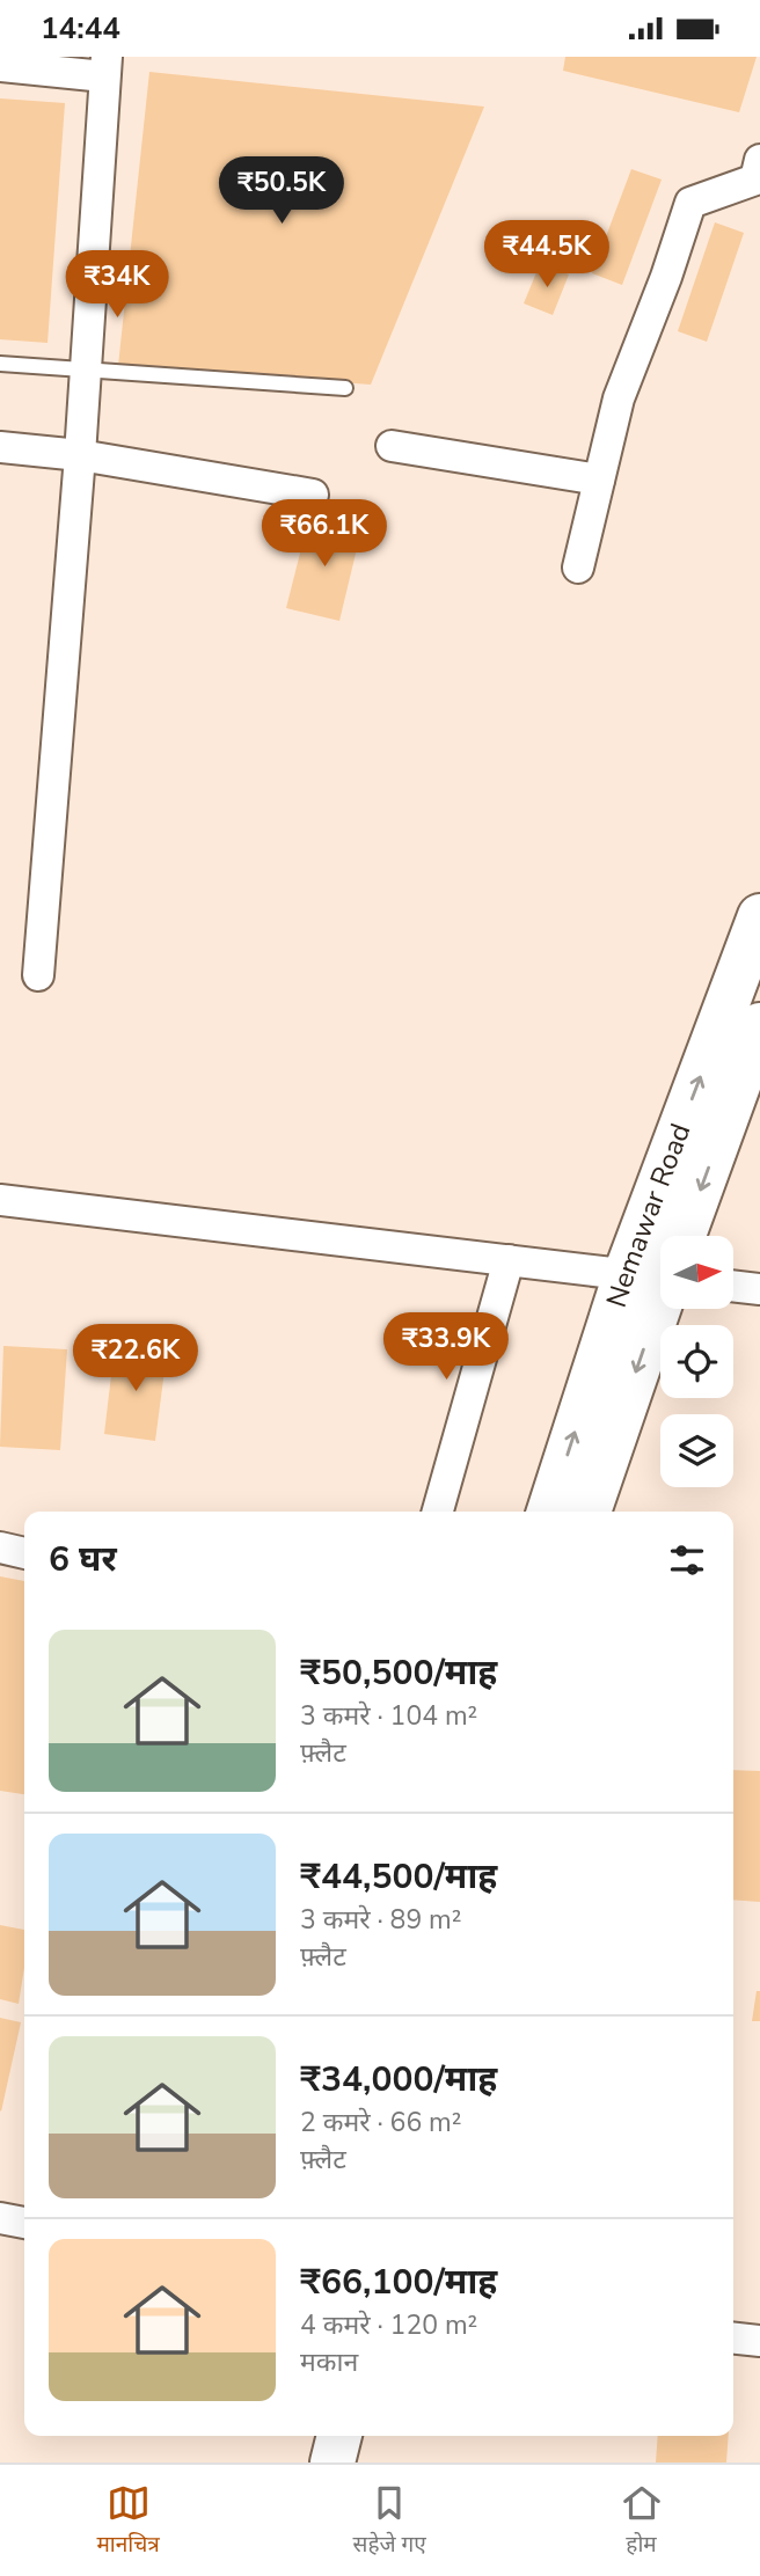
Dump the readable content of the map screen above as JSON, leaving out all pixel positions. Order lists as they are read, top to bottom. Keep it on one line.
{"streets":{"highway":["Nemawar Road"]},"north":"right","page":{"status":"14:44","price":["₹50.5K","₹44.5K","₹34K","₹66.1K","₹33.9K","₹22.6K"],"heading":"6 घर","list":[{"name":"₹50,500/माह","note":"3 कमरे · 104 m² · फ़्लैट"},{"name":"₹44,500/माह","note":"3 कमरे · 89 m² · फ़्लैट"},{"name":"₹34,000/माह","note":"2 कमरे · 66 m² · फ़्लैट"},{"name":"₹66,100/माह","note":"4 कमरे · 120 m² · मकान"}],"tabs":["मानचित्र","सहेजे गए","होम"]}}
